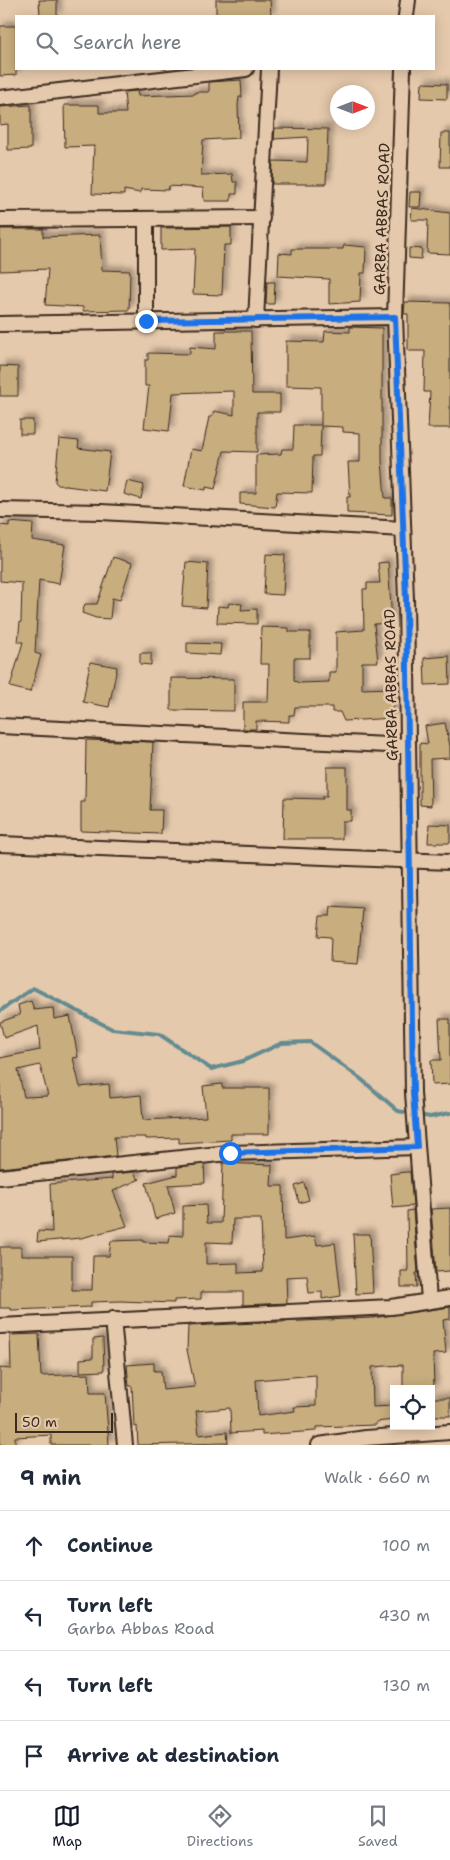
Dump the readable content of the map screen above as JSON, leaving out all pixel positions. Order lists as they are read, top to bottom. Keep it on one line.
{"streets":{"street":["GARBA ABBAS ROAD"]},"scale_bar":"50 m","north":"right","page":{"search":"Search here","scale":"50 m","heading":["9 min","Walk · 660 m"],"list":[["Continue","100 m"],["Turn left","Garba Abbas Road","430 m"],["Turn left","130 m"],"Arrive at destination"],"nav":["Map","Directions","Saved"]}}
